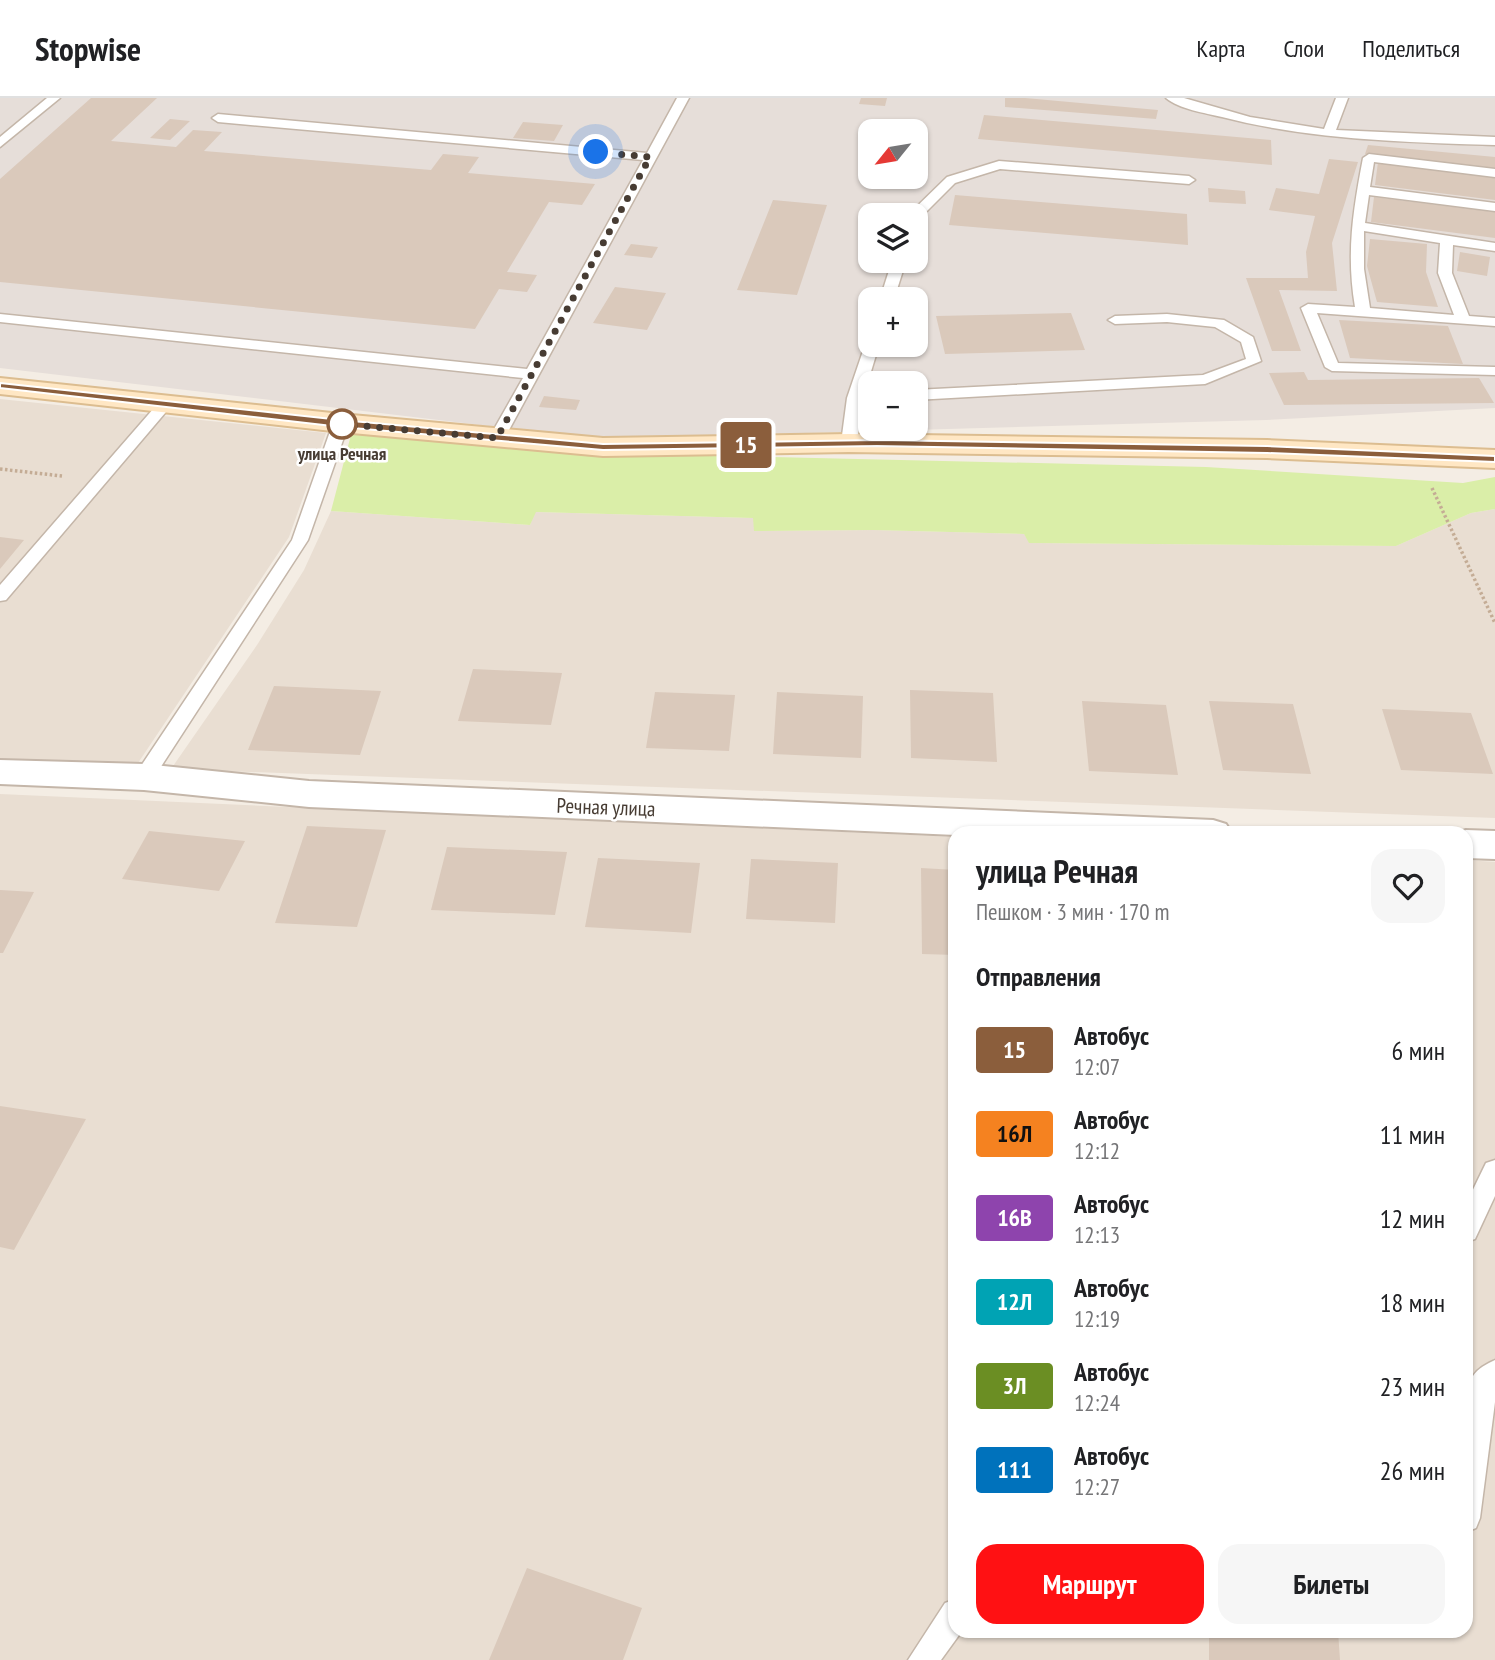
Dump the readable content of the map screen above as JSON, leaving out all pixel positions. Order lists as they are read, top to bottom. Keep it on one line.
{"streets":{"street":["Речная улица"]},"places":["улица Речная"],"lines":["bus line 15"],"north":"bottom left","page":{"header":"Stopwise","nav":["Карта","Слои","Поделиться"],"on_map":"15","map_buttons":["+","−"],"heading":[["улица Речная","Пешком · 3 мин · 170 m"],"Отправления"],"list":[{"mark":"15","name":"Автобус","note":"12:07","value":"6 мин"},{"mark":"16Л","name":"Автобус","note":"12:12","value":"11 мин"},{"mark":"16В","name":"Автобус","note":"12:13","value":"12 мин"},{"mark":"12Л","name":"Автобус","note":"12:19","value":"18 мин"},{"mark":"3Л","name":"Автобус","note":"12:24","value":"23 мин"},{"mark":"111","name":"Автобус","note":"12:27","value":"26 мин"}],"buttons":["Маршрут","Билеты"]}}
